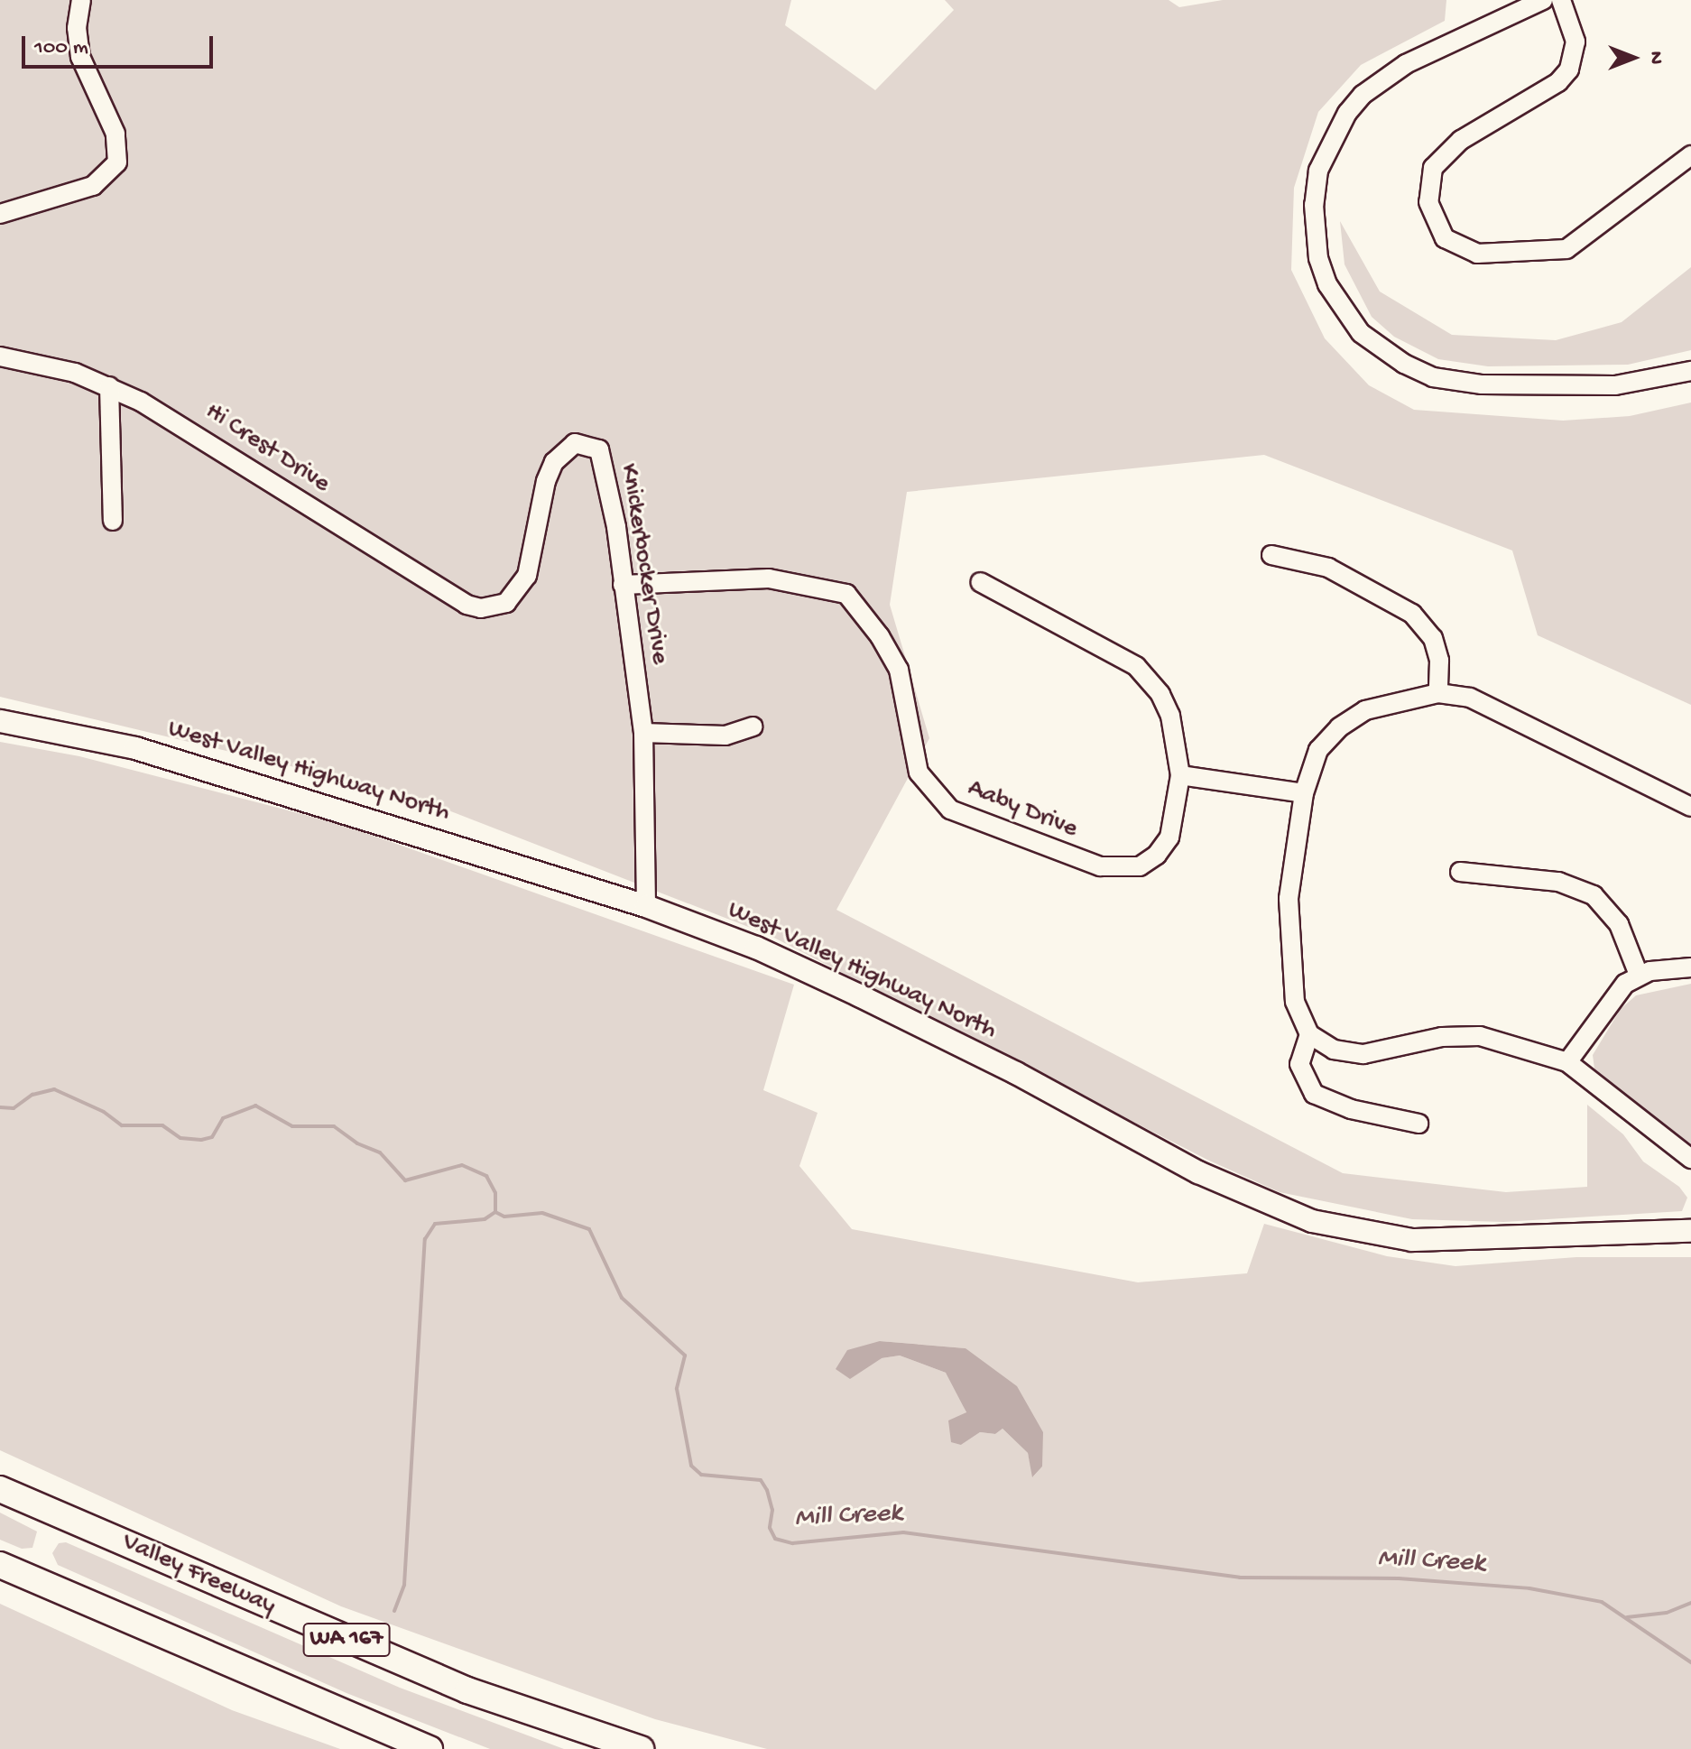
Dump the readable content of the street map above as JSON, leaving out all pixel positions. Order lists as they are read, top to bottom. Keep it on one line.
{"streets":{"highway":["Valley Freeway","WA 167"],"main road":["West Valley Highway North"],"street":["Hi Crest Drive","Knickerbocker Drive","Aaby Drive"]},"crossings":[["Hi Crest Drive","Knickerbocker Drive"],["Knickerbocker Drive","West Valley Highway North"],["Knickerbocker Drive","Aaby Drive"]],"water":["Mill Creek"],"scale_bar":"100 m","north":"right"}
